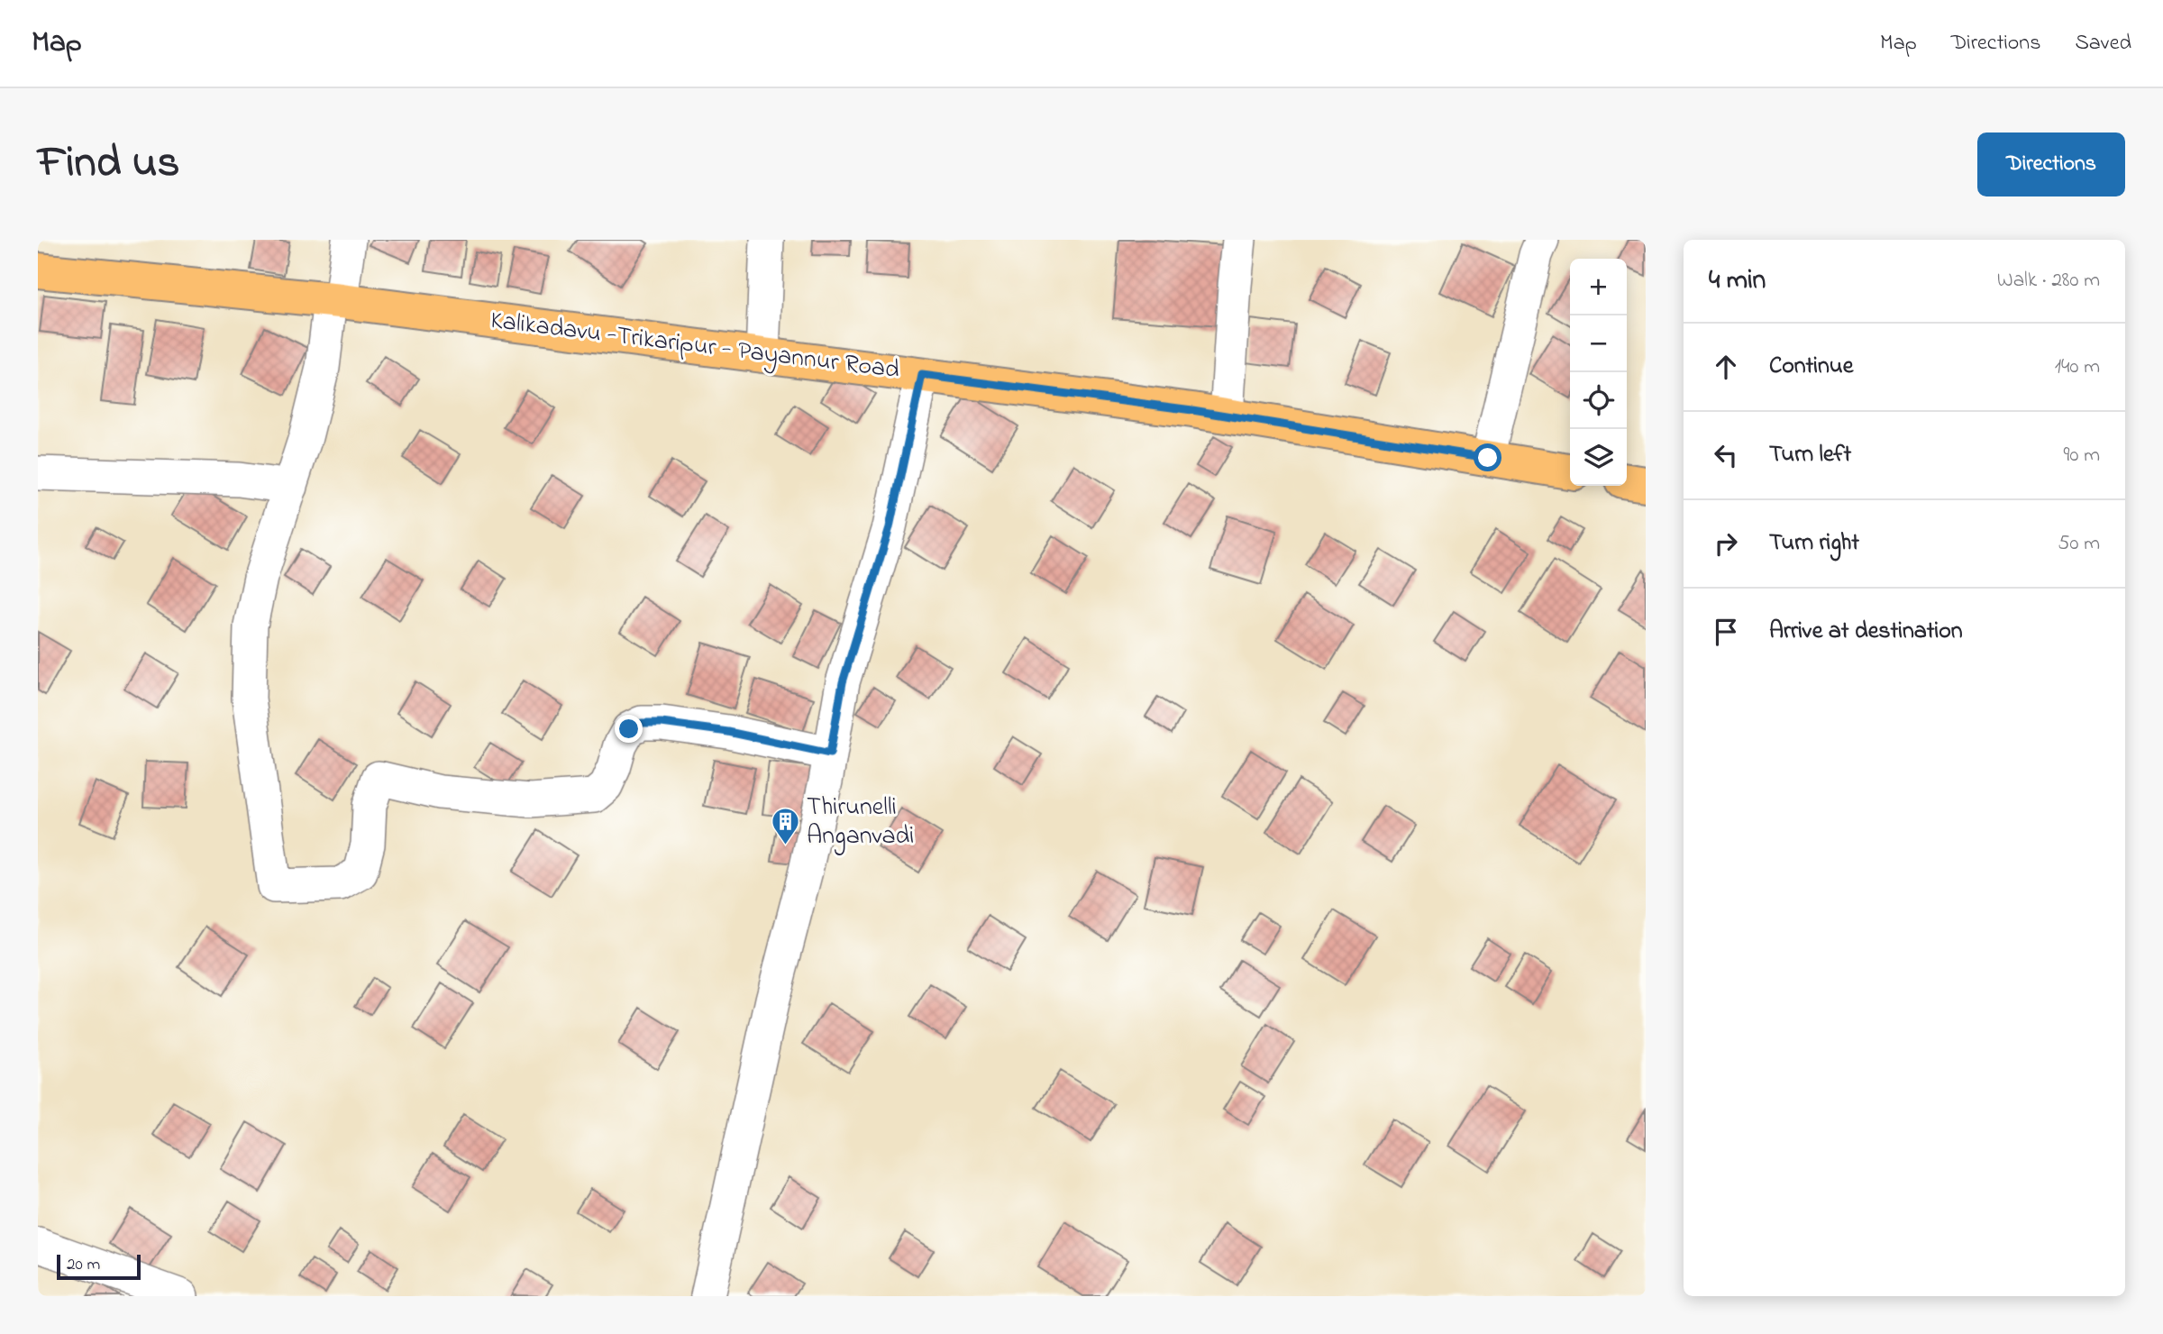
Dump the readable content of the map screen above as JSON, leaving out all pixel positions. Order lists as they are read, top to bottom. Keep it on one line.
{"streets":{"main road":["Kalikadavu -Trikaripur - Payannur Road"]},"places":{"building":["Thirunelli Anganvadi"]},"scale_bar":"20 m","page":{"header":"Map","nav":["Map","Directions","Saved"],"title":"Find us","buttons":"Directions","heading":["4 min","Walk · 280 m"],"map_buttons":["+","−"],"list":[["Continue","140 m"],["Turn left","90 m"],["Turn right","50 m"],"Arrive at destination"],"scale":"20 m"}}
